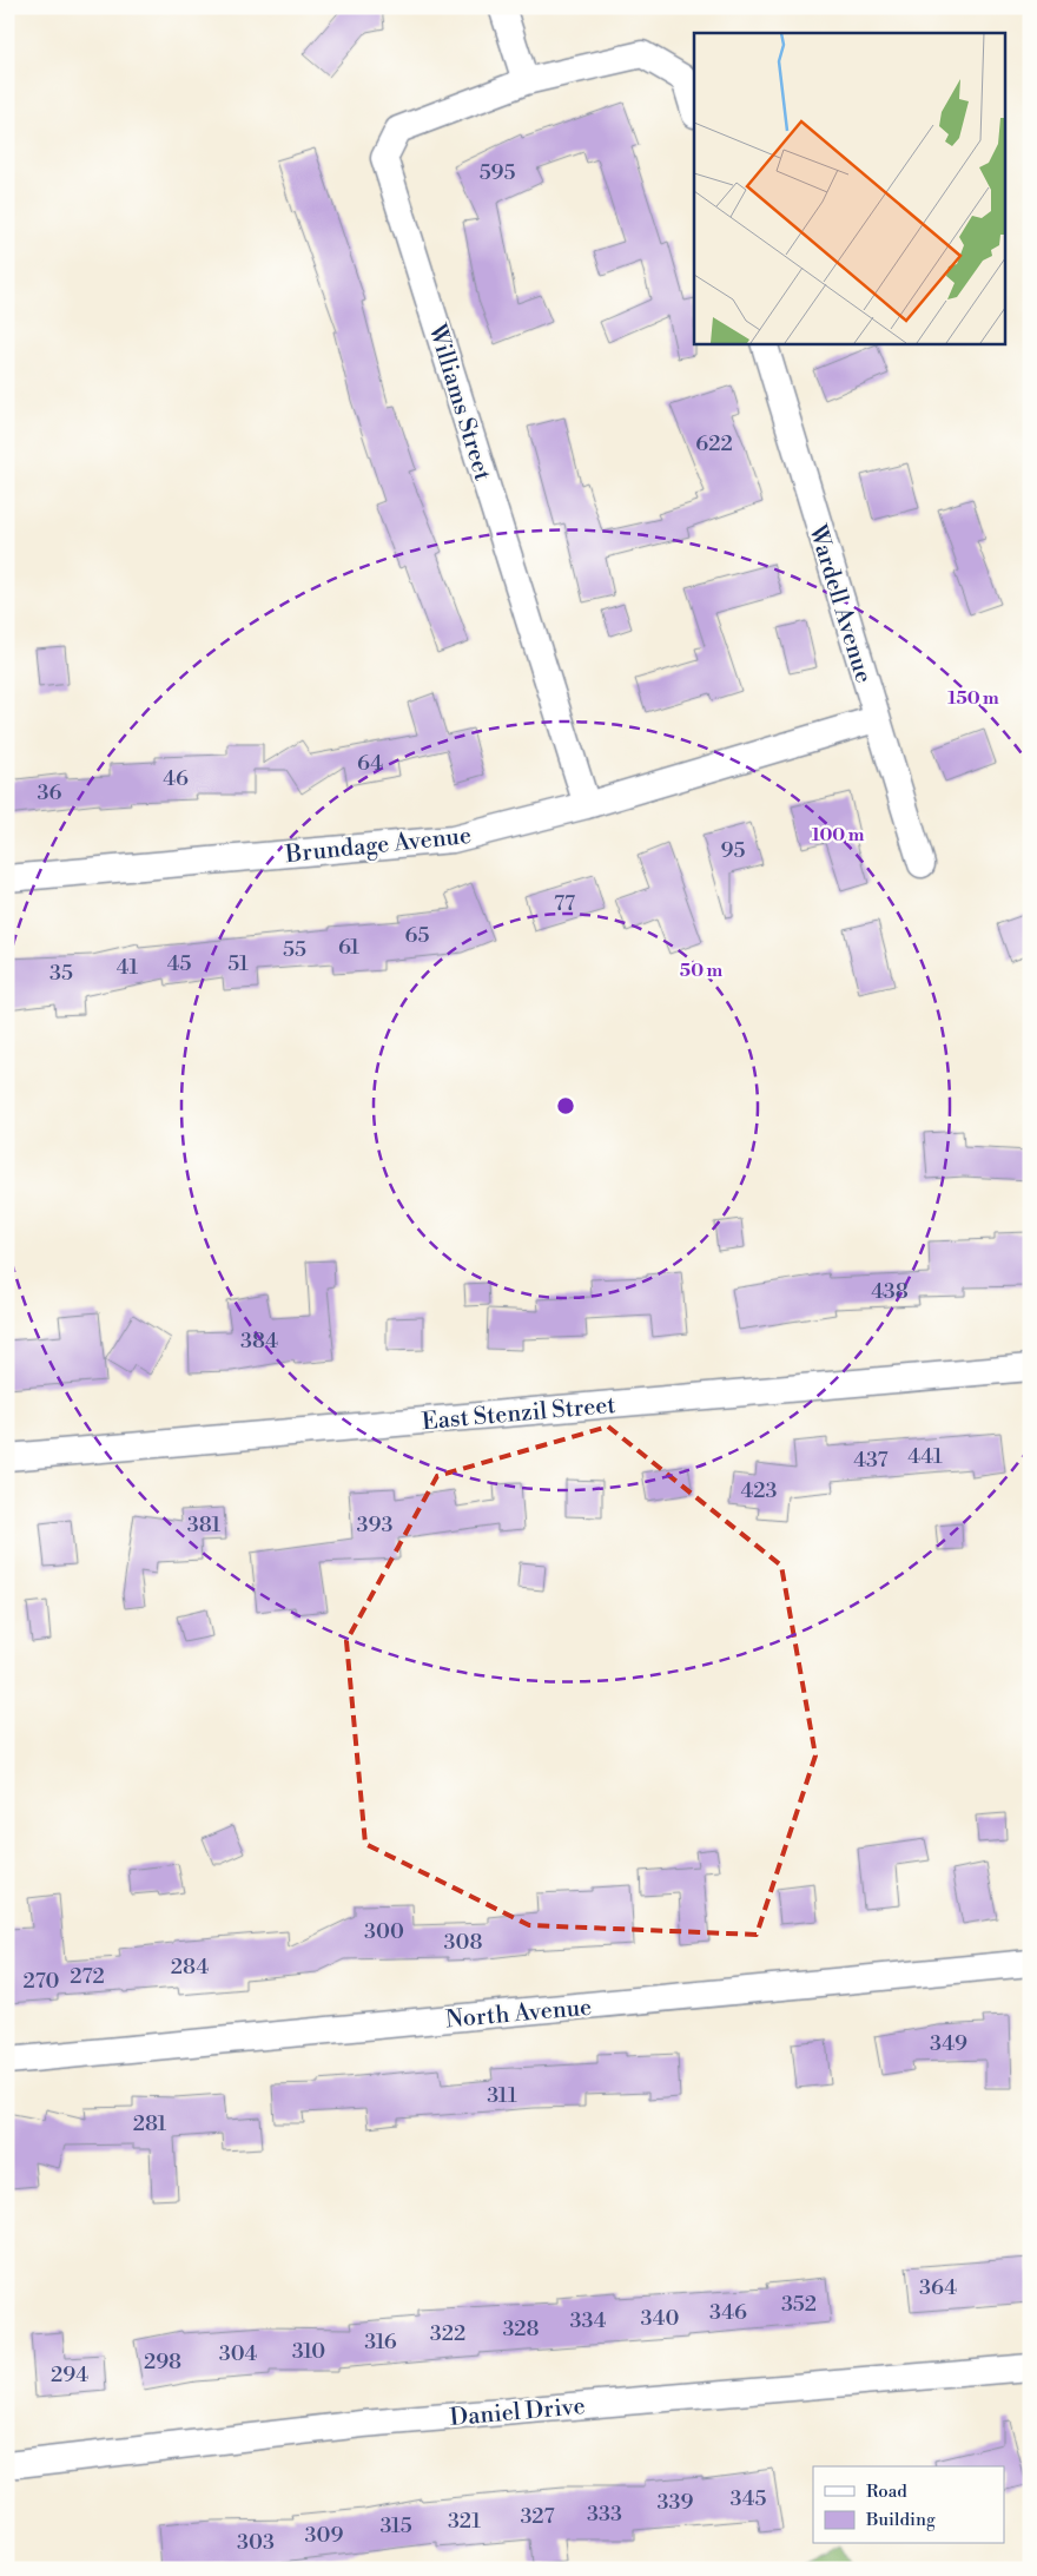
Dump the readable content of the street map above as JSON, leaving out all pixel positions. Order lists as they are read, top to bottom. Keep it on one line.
{"streets":{"street":["Williams Street","Wardell Avenue","Brundage Avenue","East Stenzil Street","North Avenue","Daniel Drive"]},"crossings":[["Williams Street","Brundage Avenue"],["Wardell Avenue","Brundage Avenue"]],"house_numbers":["595","622","64","46","36","95","77","65","61","55","45","51","41","35","438","384","441","437","423","381","393","300","308","284","272","270","349","311","281","364","352","346","340","334","328","322","316","310","304","298","294","345","339","333","327","321","315","309","303"],"legend":["Road","Building"],"rings":["150 m","100 m","50 m"]}
